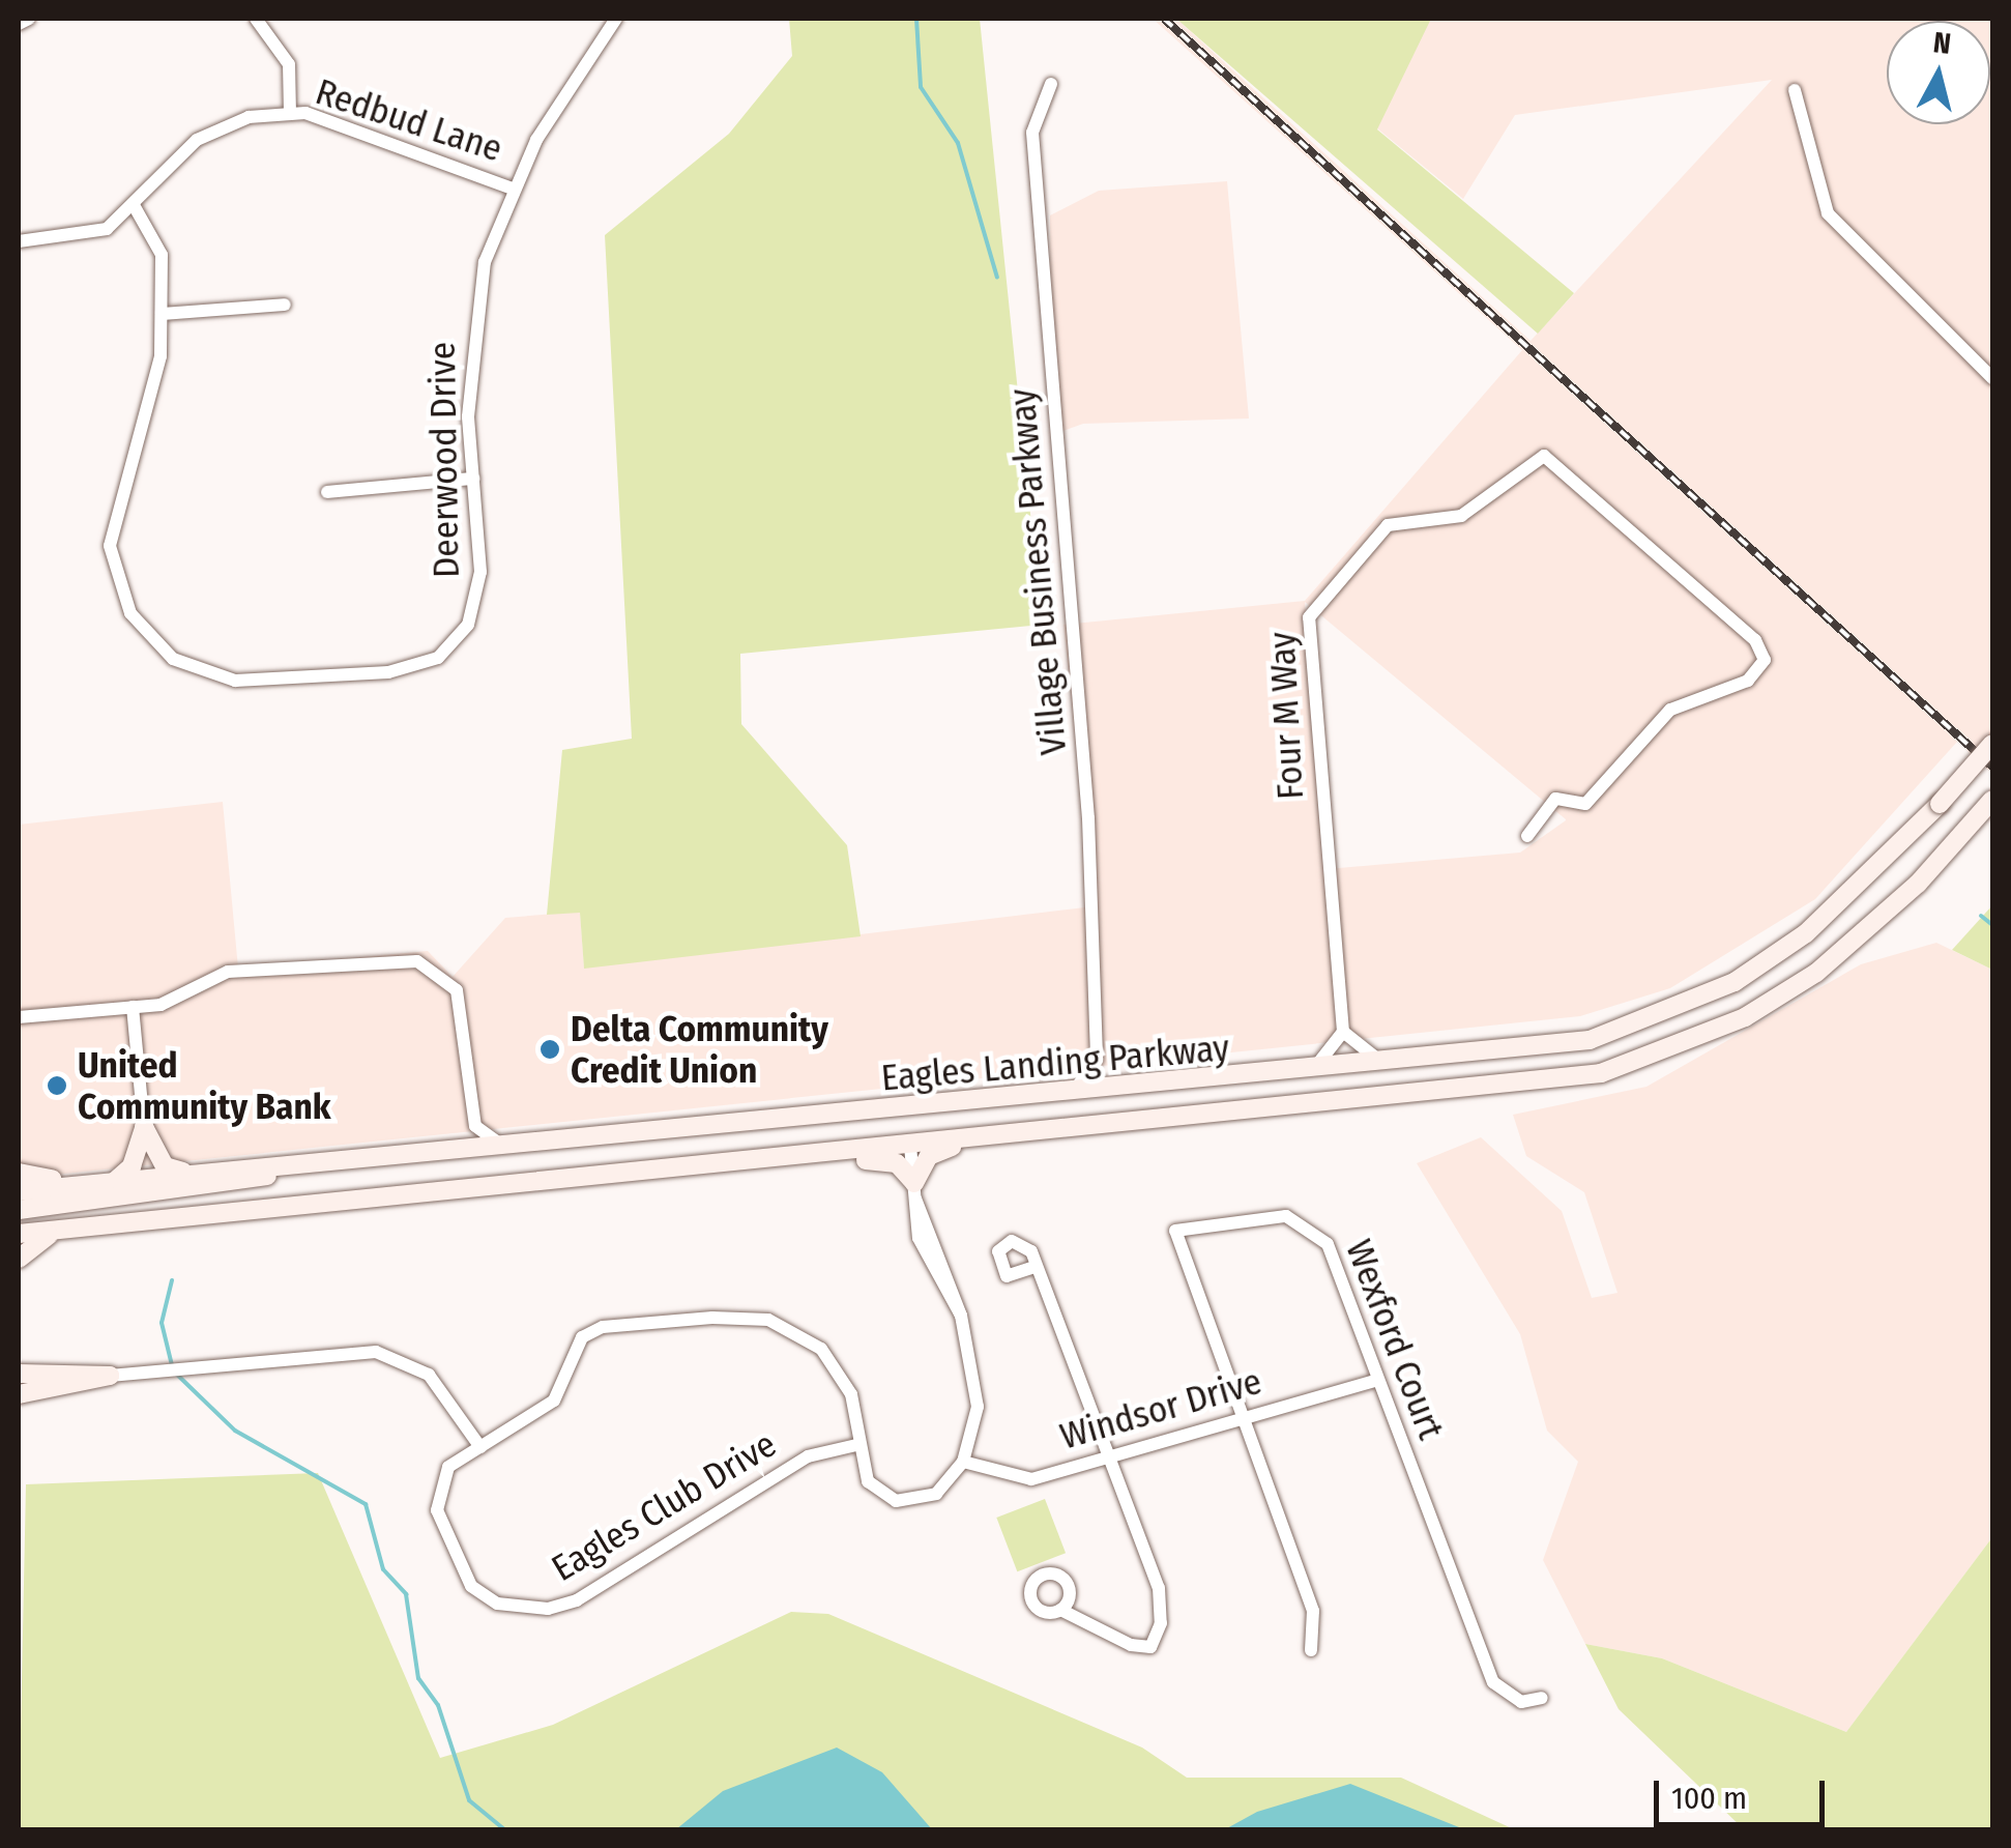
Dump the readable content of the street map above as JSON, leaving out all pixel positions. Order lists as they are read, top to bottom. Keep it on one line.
{"streets":{"main road":["Eagles Landing Parkway"],"street":["Redbud Lane","Deerwood Drive","Village Business Parkway","Four M Way","Wexford Court","Windsor Drive","Eagles Club Drive"]},"crossings":[["Redbud Lane","Deerwood Drive"],["Wexford Court","Windsor Drive"]],"places":["Delta Community Credit Union","United Community Bank"],"scale_bar":"100 m","north":"top"}
